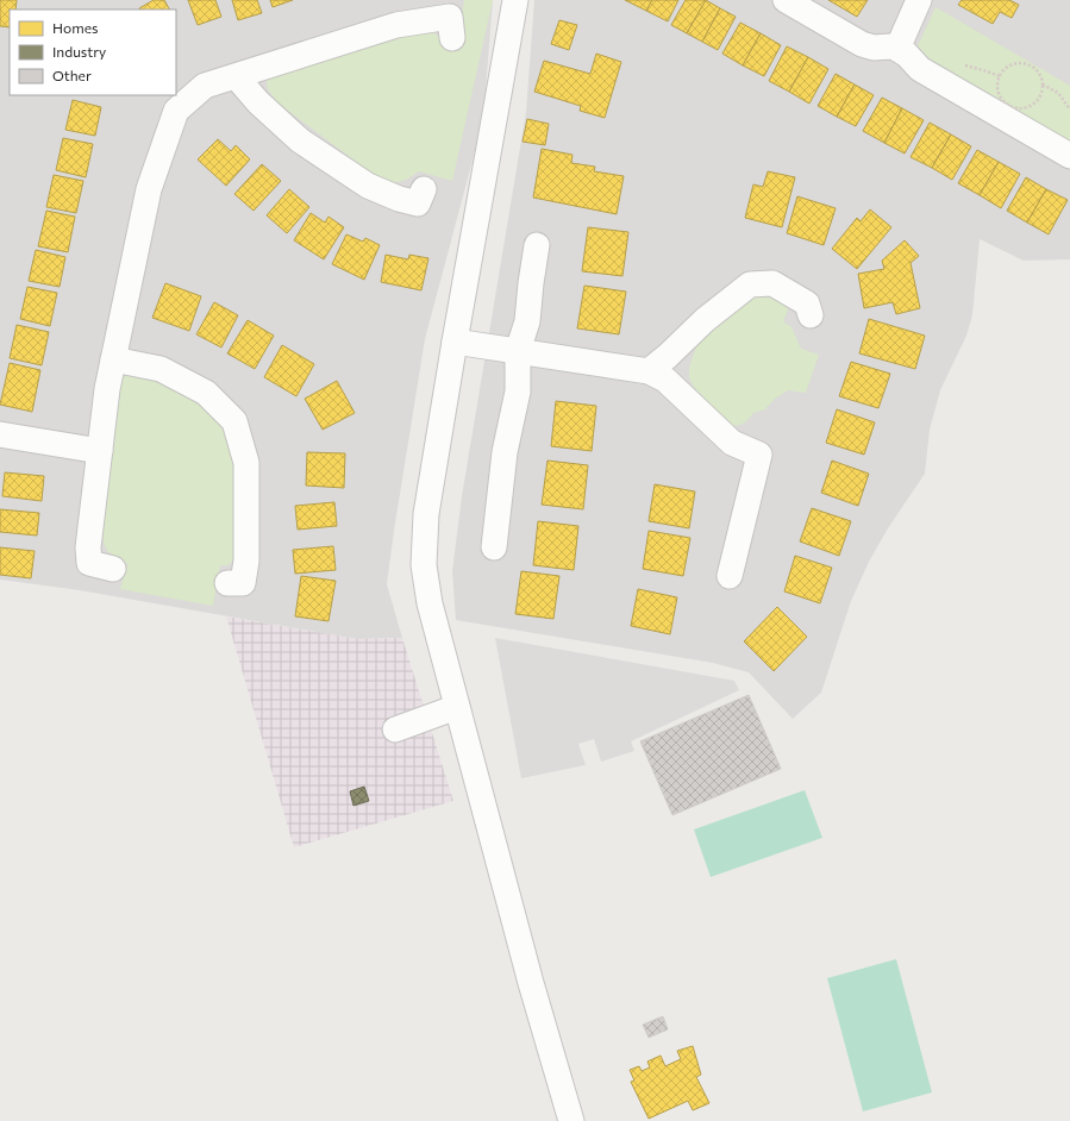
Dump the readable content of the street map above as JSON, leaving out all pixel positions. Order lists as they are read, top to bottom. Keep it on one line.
{"legend":["Homes","Industry","Other"]}
